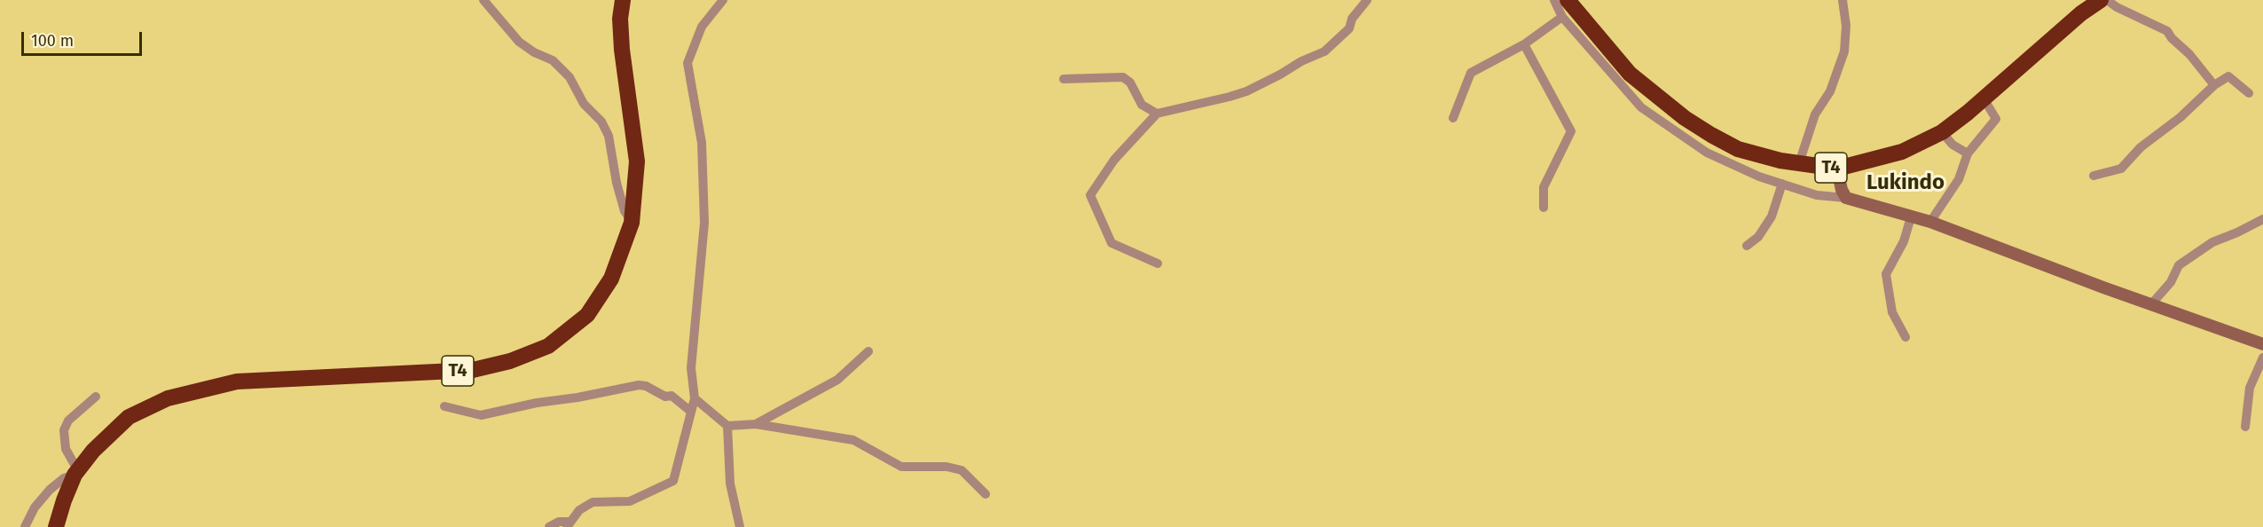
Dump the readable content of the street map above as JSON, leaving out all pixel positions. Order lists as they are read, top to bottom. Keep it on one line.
{"streets":{"highway":["T4"]},"districts":["Lukindo"],"scale_bar":"100 m"}
